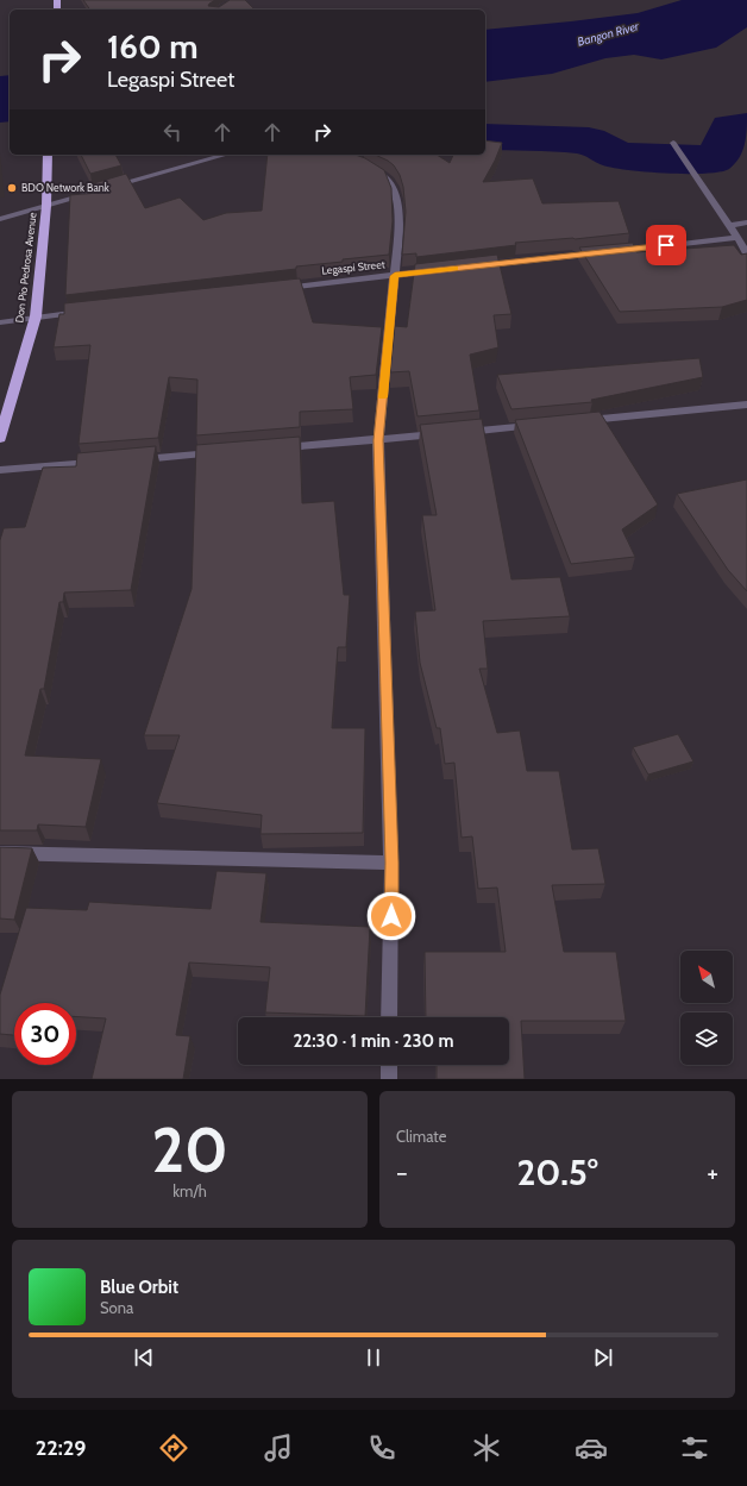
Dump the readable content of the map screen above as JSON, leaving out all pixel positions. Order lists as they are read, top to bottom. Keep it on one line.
{"streets":{"highway":["Don Pio Pedrosa Avenue"],"street":["Legaspi Street"]},"water":["Bangon River"],"places":["BDO Network Bank"],"north":"top left","page":{"turn":["160 m","Legaspi Street"],"limit":"30","trip":"22:30 · 1 min · 230 m","tile":[["20","km/h"],"Climate"],"heat":["−","20.5°","+"],"song":["Blue Orbit","Sona"],"tabs":"22:29"}}
